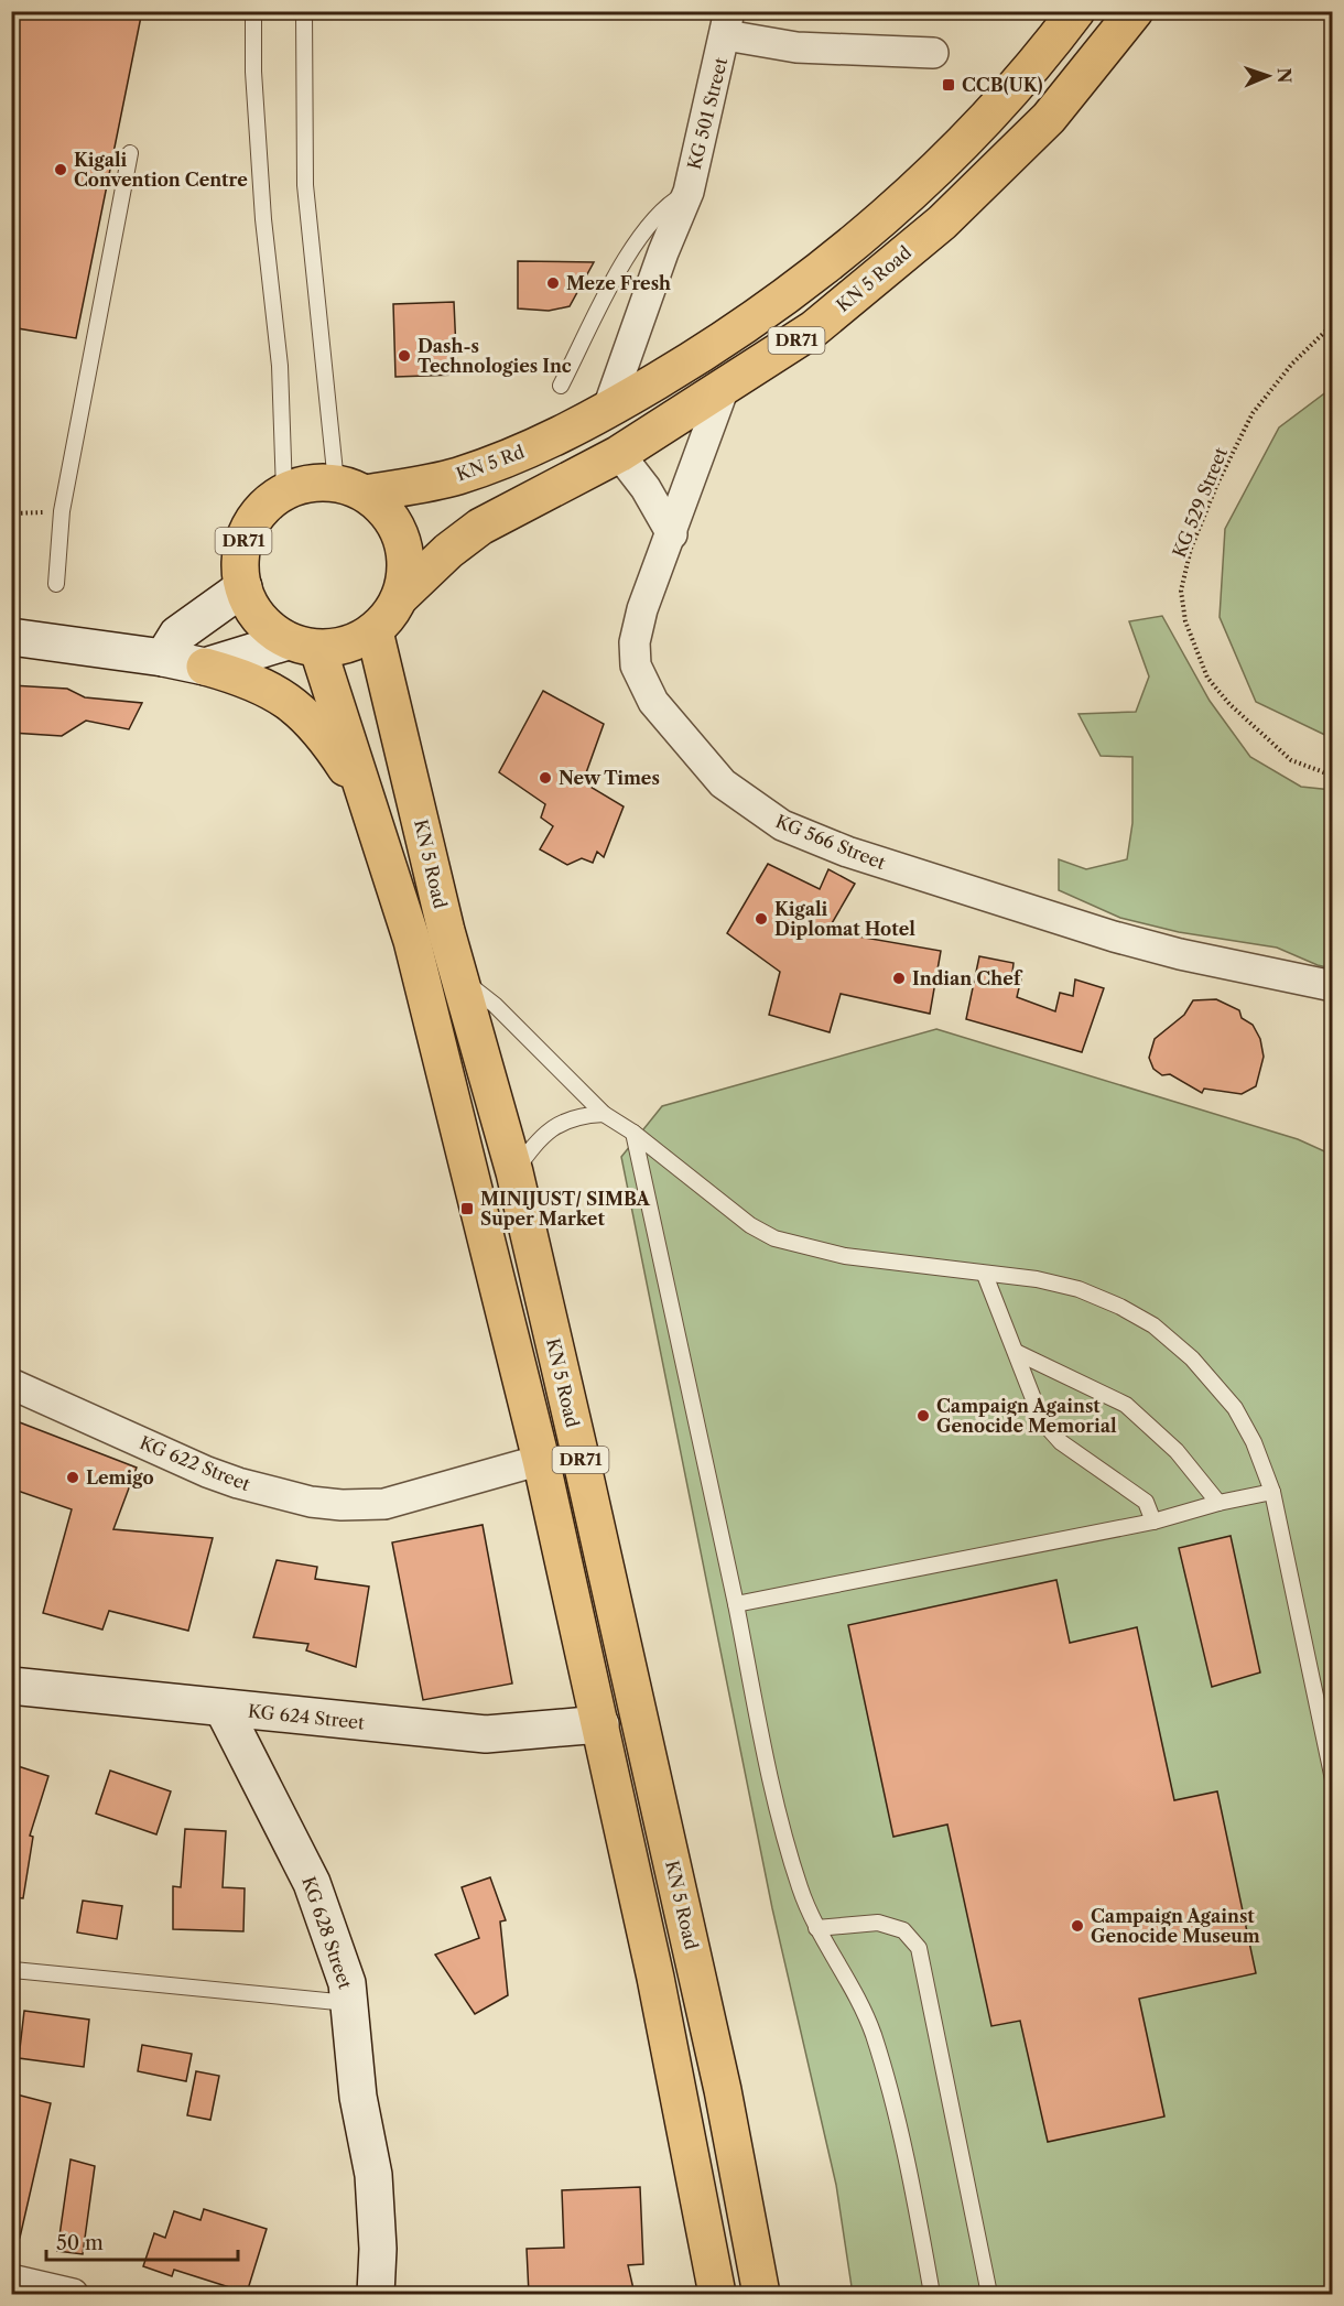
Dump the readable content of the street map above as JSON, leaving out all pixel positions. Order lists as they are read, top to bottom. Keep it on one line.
{"streets":{"main road":["KN 5 Road","DR71","KN 5 Rd","KG 624 Street","KG 628 Street"],"street":["KG 501 Street","KG 566 Street","KG 622 Street"],"path":["KG 529 Street"]},"crossings":[["KG 501 Street","DR71"],["KG 501 Street","KN 5 Rd"],["KN 5 Road","DR71"],["KN 5 Road","KN 5 Rd"],["KN 5 Road","KG 566 Street"],["KN 5 Road","KG 622 Street"],["KN 5 Road","KG 624 Street"],["DR71","KN 5 Rd"],["KG 624 Street","KG 628 Street"]],"places":{"transit":["CCB(UK)","MINIJUST/ SIMBA Super Market"],"other":["Kigali Convention Centre","Meze Fresh","Dash-s Technologies Inc","New Times","Kigali Diplomat Hotel","Indian Chef","Campaign Against Genocide Memorial","Lemigo","Campaign Against Genocide Museum"]},"scale_bar":"50 m","north":"right"}
